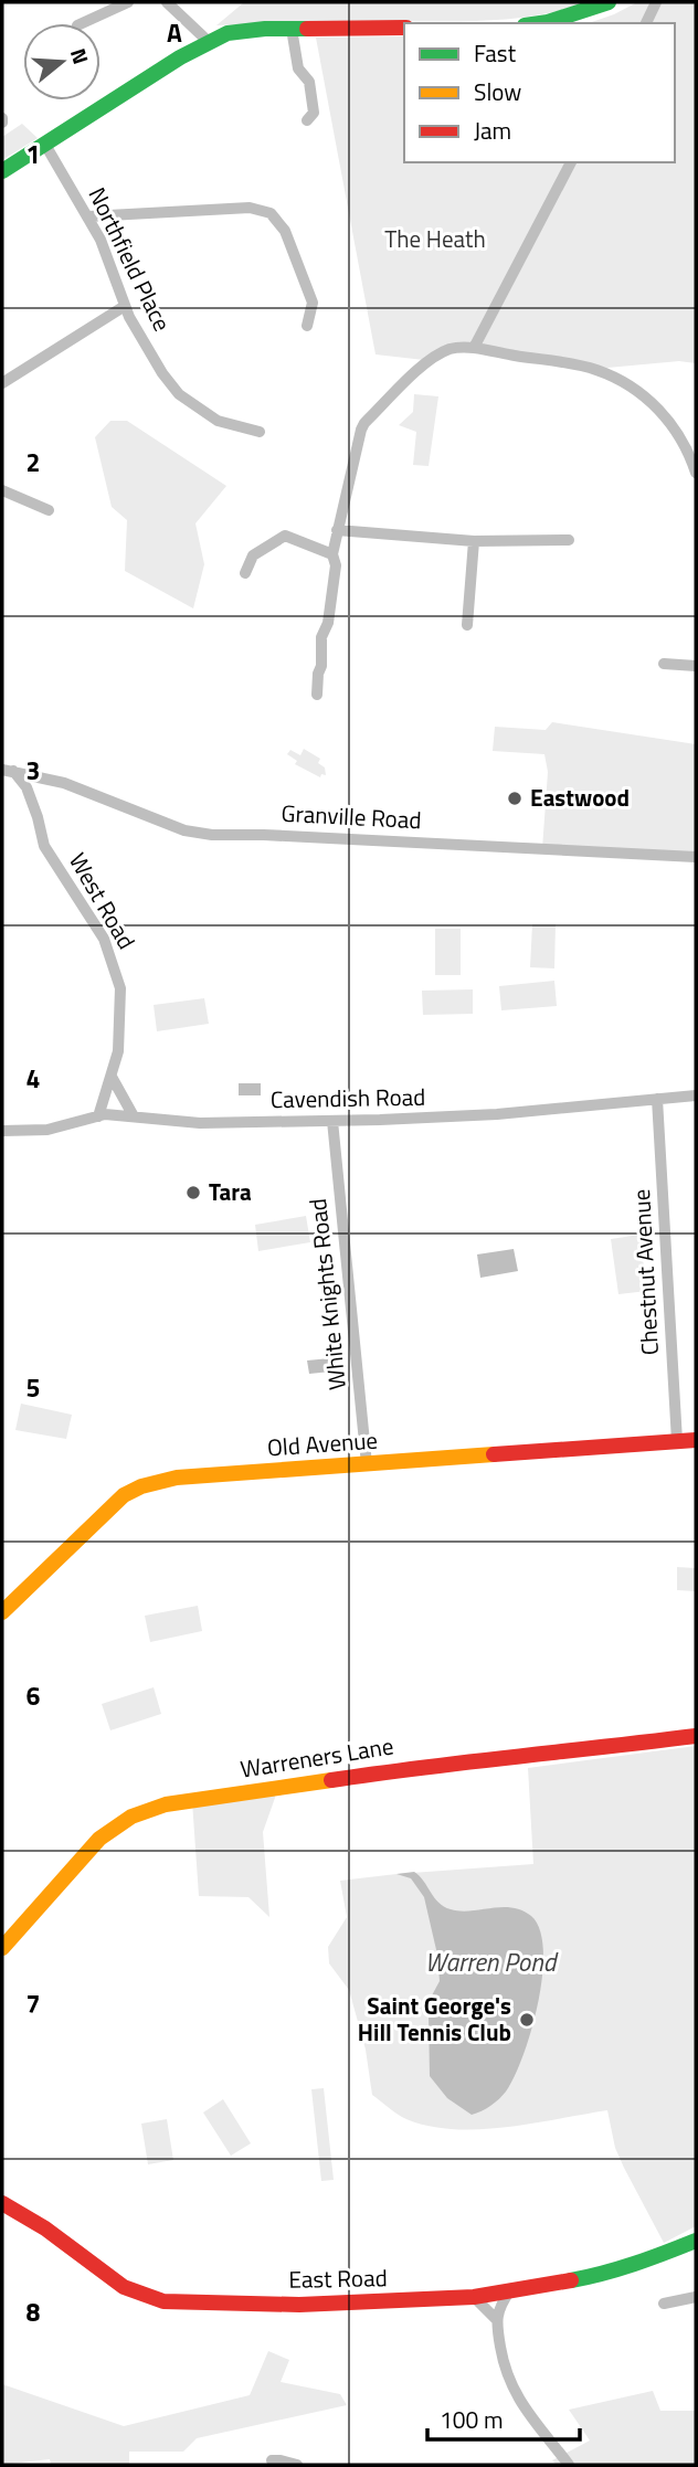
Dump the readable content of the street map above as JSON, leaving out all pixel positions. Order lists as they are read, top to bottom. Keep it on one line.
{"streets":{"street":["Northfield Place","Granville Road","West Road","Cavendish Road","Chestnut Avenue","White Knights Road","Old Avenue","Warreners Lane","East Road"]},"crossings":[["Granville Road","West Road"],["West Road","Cavendish Road"],["Cavendish Road","Chestnut Avenue"],["Cavendish Road","White Knights Road"],["Chestnut Avenue","Old Avenue"],["White Knights Road","Old Avenue"]],"water":["Warren Pond"],"parks":["The Heath"],"places":["Eastwood","Tara","Saint George's Hill Tennis Club"],"legend":["Fast","Slow","Jam"],"scale_bar":"100 m","north":"right","grid":{"columns":["A"],"rows":["1","2","3","4","5","6","7","8"]}}
